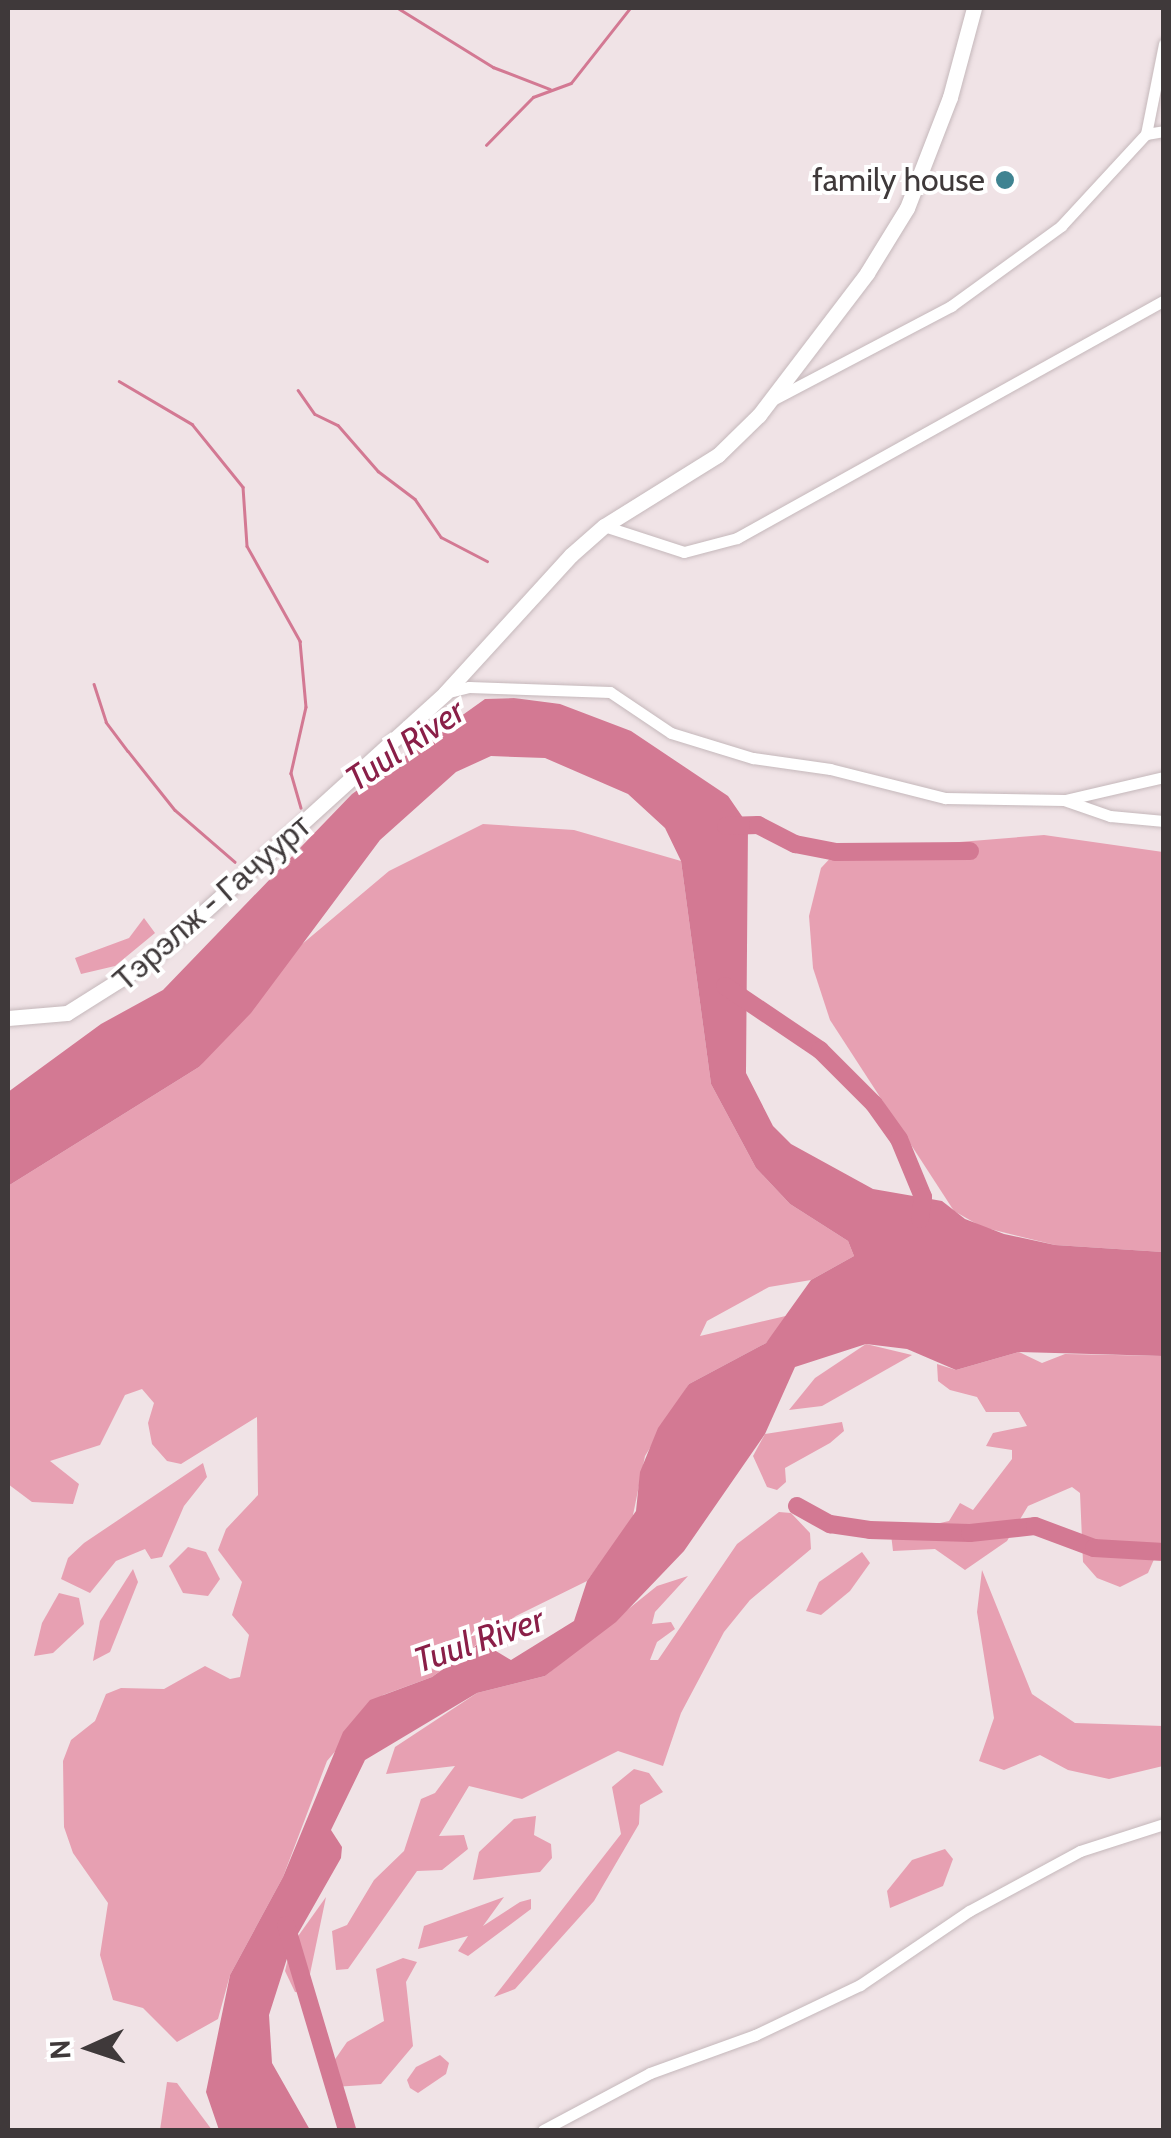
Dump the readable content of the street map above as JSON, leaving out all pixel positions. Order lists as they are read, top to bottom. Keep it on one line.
{"streets":{"main road":["Тэрэлж - Гачуурт"]},"water":["Tuul River"],"places":["family house"],"north":"left"}
